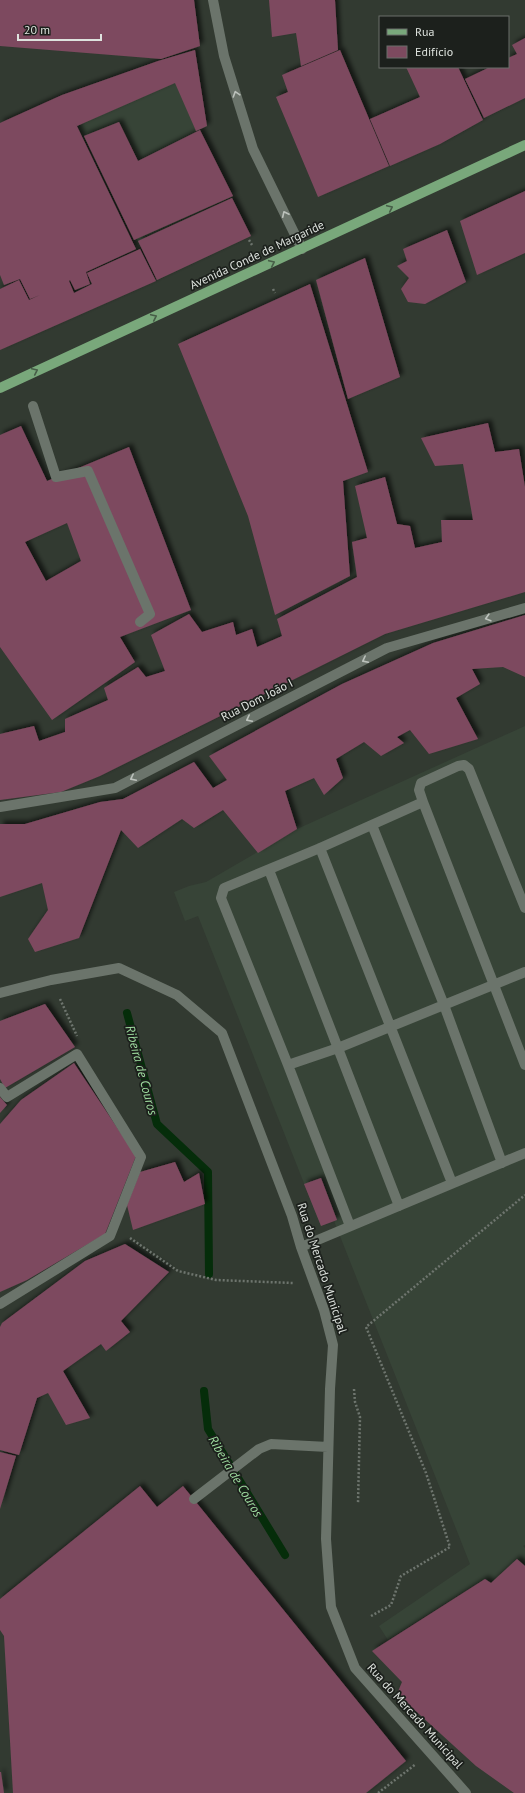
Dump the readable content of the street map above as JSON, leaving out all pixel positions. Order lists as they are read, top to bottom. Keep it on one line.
{"streets":{"main road":["Avenida Conde de Margaride"],"street":["Rua Dom João I","Rua do Mercado Municipal"]},"one_way":["Avenida Conde de Margaride","Rua Dom João I"],"water":["Ribeira de Couros"],"legend":["Rua","Edifício"],"scale_bar":"20 m"}
